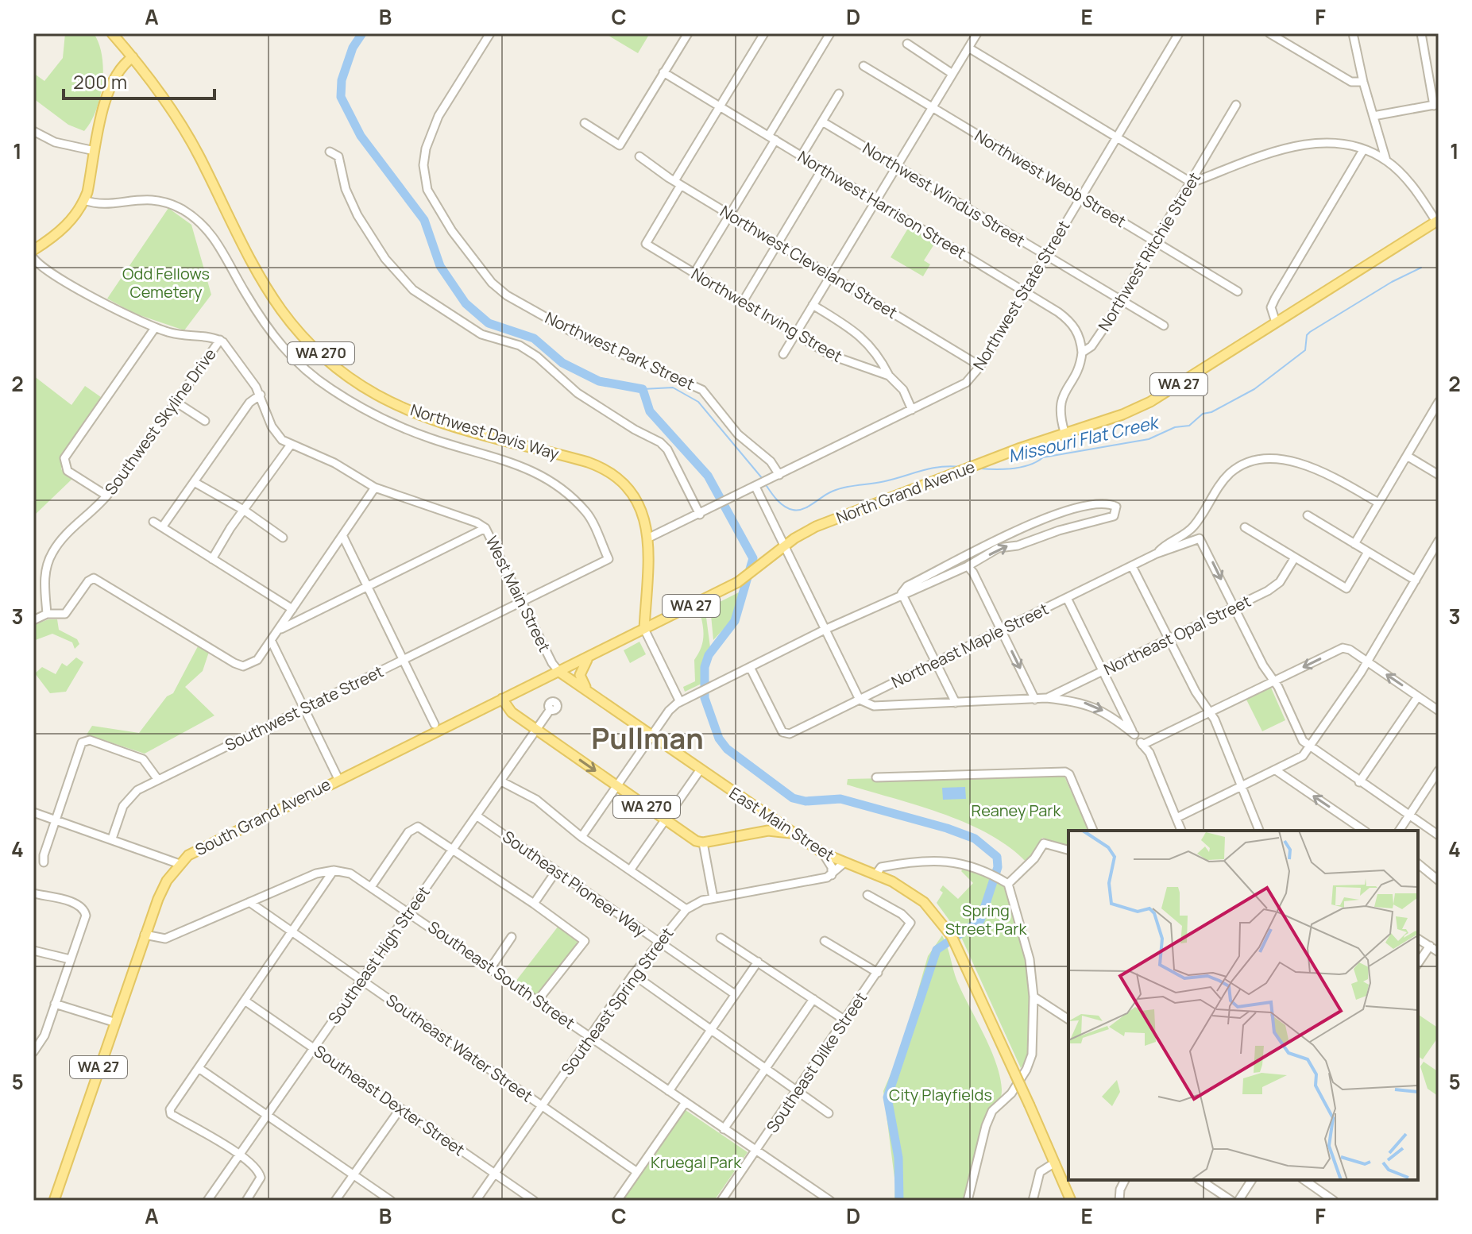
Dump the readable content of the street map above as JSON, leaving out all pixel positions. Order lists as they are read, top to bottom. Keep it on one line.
{"streets":{"main road":["WA 270","WA 27","Northwest Davis Way","North Grand Avenue","South Grand Avenue","East Main Street"],"street":["Northwest Webb Street","Northwest Windus Street","Northwest Harrison Street","Northwest Ritchie Street","Northwest Cleveland Street","Northwest State Street","Northwest Irving Street","Northwest Park Street","Southwest Skyline Drive","West Main Street","Northeast Opal Street","Northeast Maple Street","Southwest State Street","Southeast Pioneer Way","Southeast High Street","Southeast South Street","Southeast Spring Street","Southeast Water Street","Southeast Dilke Street","Southeast Dexter Street"]},"crossings":[["Northwest Webb Street","Northwest Ritchie Street"],["Northwest Webb Street","Northwest State Street"],["Northwest Windus Street","Northwest Ritchie Street"],["Northwest Windus Street","Northwest State Street"],["Northwest Harrison Street","Northwest Ritchie Street"],["Northwest Harrison Street","Northwest State Street"],["Northwest Ritchie Street","North Grand Avenue"],["Northwest Cleveland Street","Northwest State Street"],["Northwest Cleveland Street","Northwest Irving Street"],["Northwest State Street","Northwest Park Street"],["Northwest State Street","Northwest Davis Way"],["WA 270","WA 27"],["WA 270","South Grand Avenue"],["WA 270","Southeast High Street"],["WA 27","Northwest Davis Way"],["WA 27","North Grand Avenue"],["WA 27","West Main Street"],["WA 27","South Grand Avenue"],["WA 27","East Main Street"],["Southwest Skyline Drive","West Main Street"],["Northwest Davis Way","North Grand Avenue"],["West Main Street","Southwest State Street"],["West Main Street","East Main Street"],["Northeast Opal Street","Northeast Maple Street"],["South Grand Avenue","Southeast South Street"],["Southeast Pioneer Way","Southeast High Street"],["Southeast Pioneer Way","Southeast Spring Street"],["Southeast High Street","Southeast South Street"],["Southeast High Street","Southeast Water Street"],["Southeast High Street","Southeast Dexter Street"],["Southeast South Street","Southeast Spring Street"],["Southeast South Street","Southeast Water Street"],["Southeast South Street","Southeast Dilke Street"],["Southeast Spring Street","Southeast Water Street"],["Southeast Spring Street","Southeast Dexter Street"]],"districts":["Pullman"],"water":["Missouri Flat Creek"],"parks":["Odd Fellows Cemetery","Reaney Park","Spring Street Park","City Playfields","Kruegal Park"],"scale_bar":"200 m","grid":{"columns":["A","B","C","D","E","F"],"rows":["1","2","3","4","5"]}}
